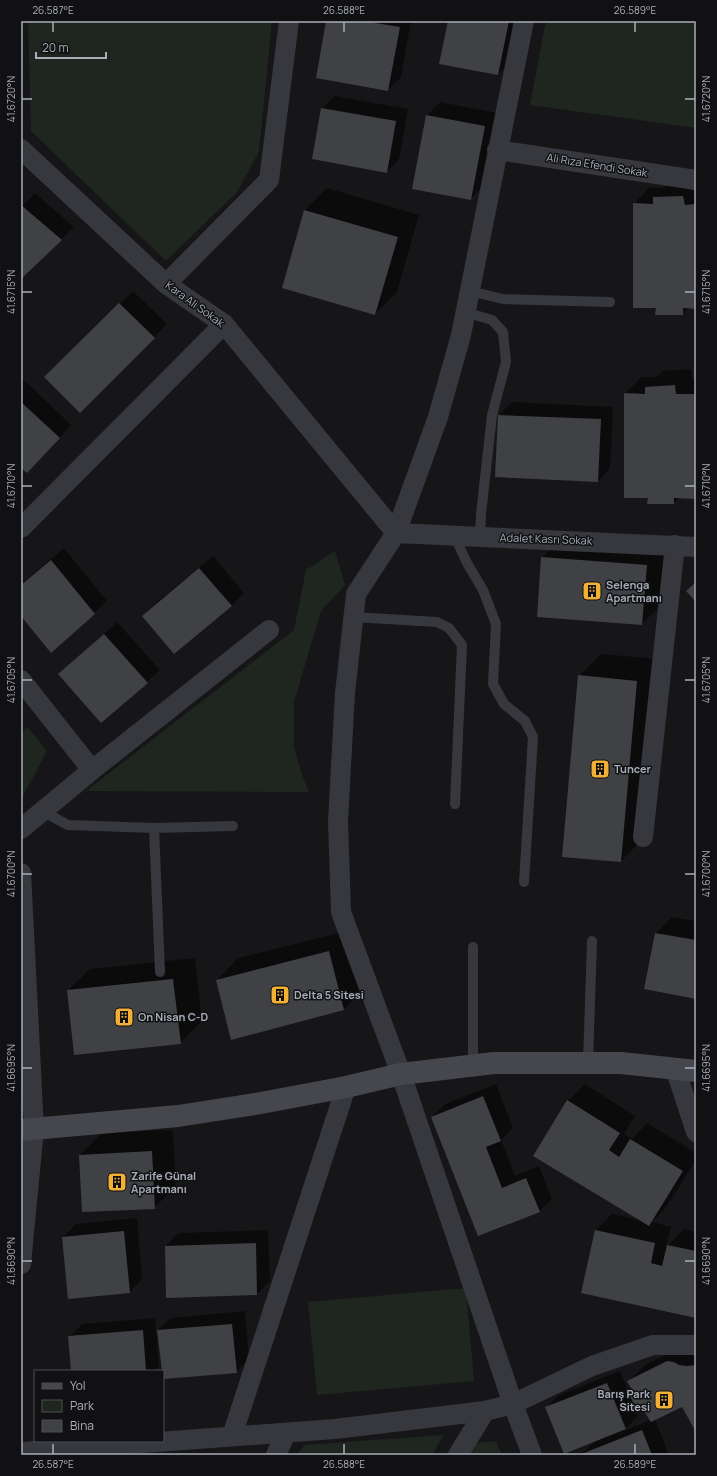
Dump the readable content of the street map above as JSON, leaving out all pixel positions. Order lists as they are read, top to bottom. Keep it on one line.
{"streets":{"street":["Ali Rıza Efendi Sokak","Kara Ali Sokak","Adalet Kasrı Sokak"]},"crossings":[["Kara Ali Sokak","Adalet Kasrı Sokak"]],"places":{"building":["Selenga Apartmanı","Tuncer","Delta 5 Sitesi","On Nisan C-D","Zarife Günal Apartmanı","Barış Park Sitesi"]},"legend":["Yol","Park","Bina"],"scale_bar":"20 m","coordinates":["26.587°E","26.588°E","26.589°E","41.6720°N","41.6715°N","41.6710°N","41.6705°N","41.6700°N","41.6695°N","41.6690°N"]}
